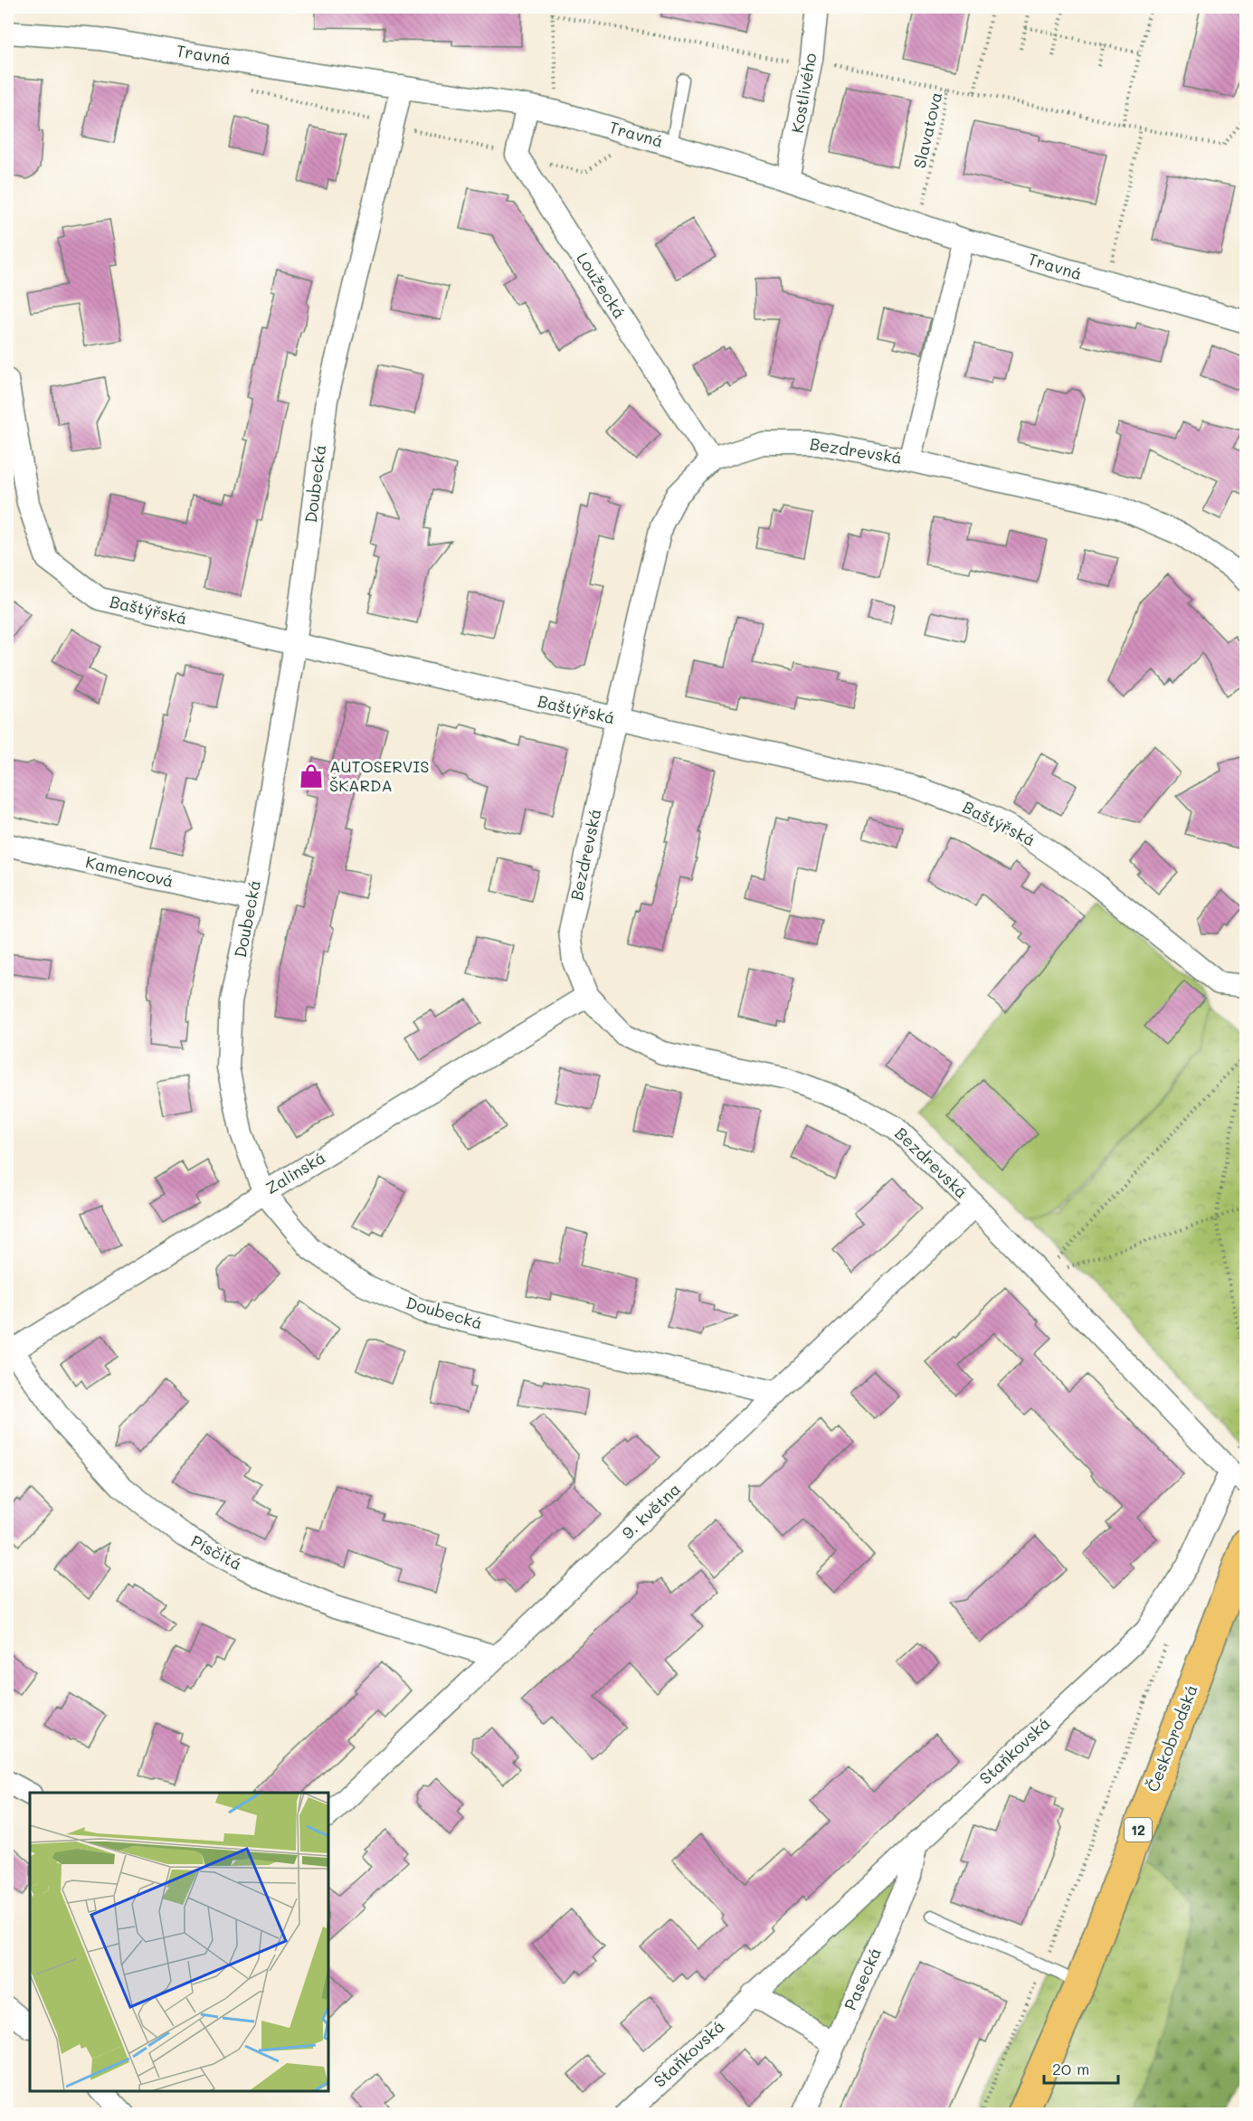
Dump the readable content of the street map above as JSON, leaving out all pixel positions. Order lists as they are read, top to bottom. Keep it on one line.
{"streets":{"main road":["Českobrodská","12"],"street":["Travná","Kostlivého","Loužecká","Bezdrevská","Doubecká","Baštýřská","Kamencová","Zalinská","9. května","Písčitá","Staňkovská","Pasecká"],"path":["Slavatova"]},"crossings":[["Travná","Kostlivého"],["Travná","Slavatova"],["Travná","Loužecká"],["Travná","Doubecká"],["Loužecká","Bezdrevská"],["Bezdrevská","Baštýřská"],["Bezdrevská","Zalinská"],["Bezdrevská","9. května"],["Bezdrevská","Staňkovská"],["Doubecká","Baštýřská"],["Doubecká","Kamencová"],["Doubecká","Zalinská"],["Doubecká","9. května"],["Zalinská","Písčitá"],["9. května","Písčitá"],["Staňkovská","Pasecká"]],"places":{"shop":["AUTOSERVIS ŠKARDA"]},"scale_bar":"20 m"}
